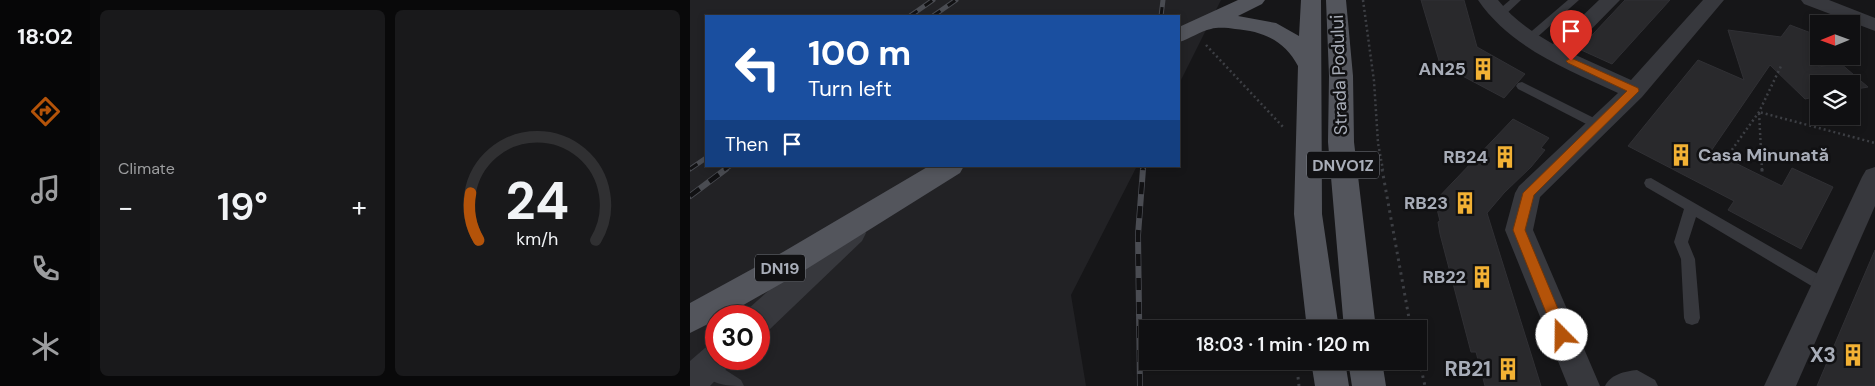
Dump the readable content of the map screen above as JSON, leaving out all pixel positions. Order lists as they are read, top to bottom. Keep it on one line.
{"streets":{"main road":["Strada Podului","DNVO1Z","DN19"]},"places":{"building":["AN25","Casa Minunată","RB24","RB23","RB22","X3","RB21"]},"north":"left","page":{"tabs":"18:02","tile":"Climate","turn":["100 m","Turn left"],"then":"Then","heat":["−","19°","+"],"limit":"30","trip":"18:03 · 1 min · 120 m","gauge":["24","km/h"]}}
